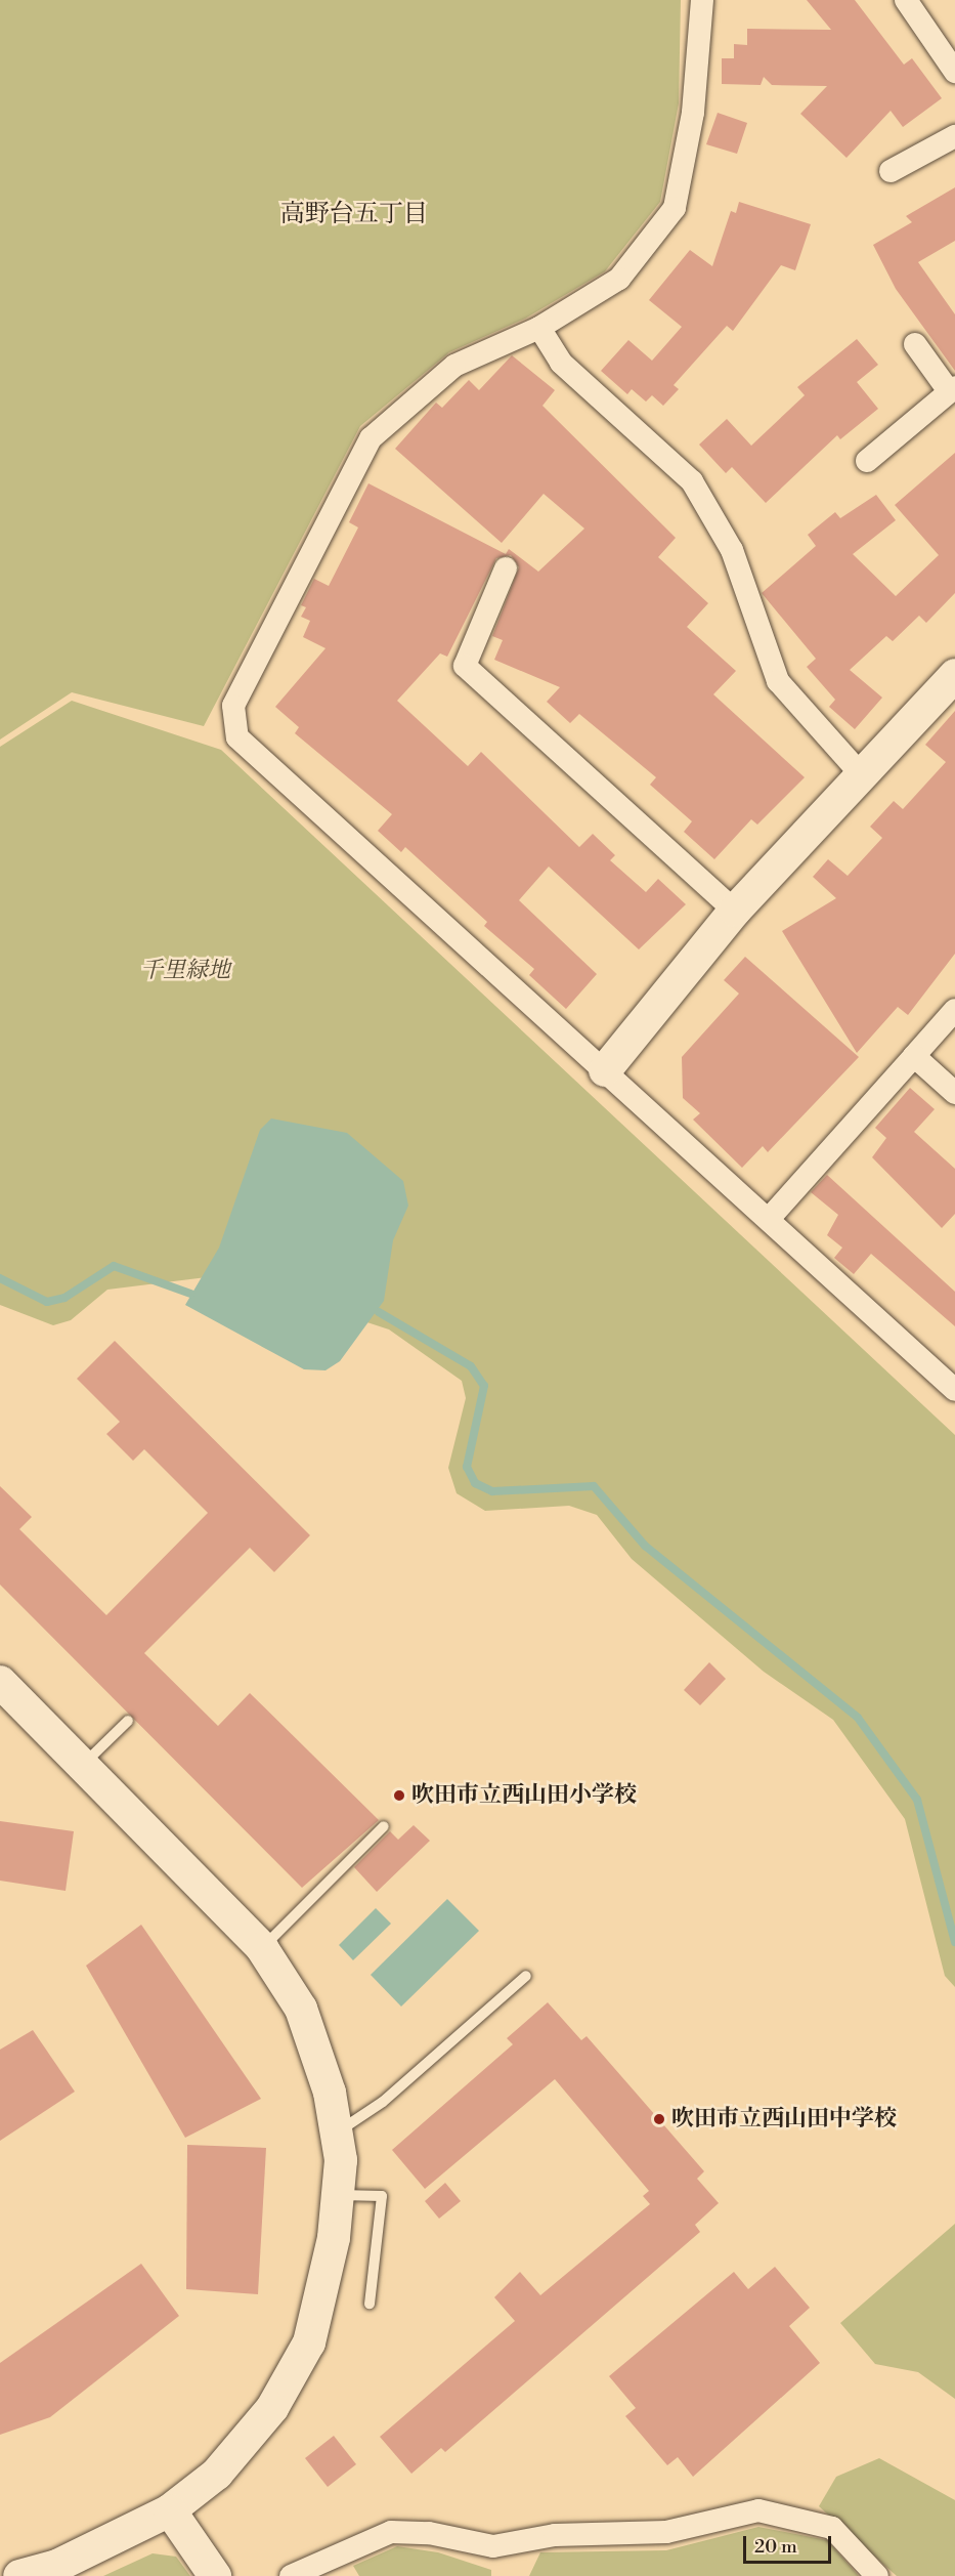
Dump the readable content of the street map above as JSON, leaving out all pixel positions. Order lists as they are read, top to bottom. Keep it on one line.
{"districts":["高野台五丁目"],"parks":["千里緑地"],"places":["吹田市立西山田小学校","吹田市立西山田中学校"],"scale_bar":"20 m"}
